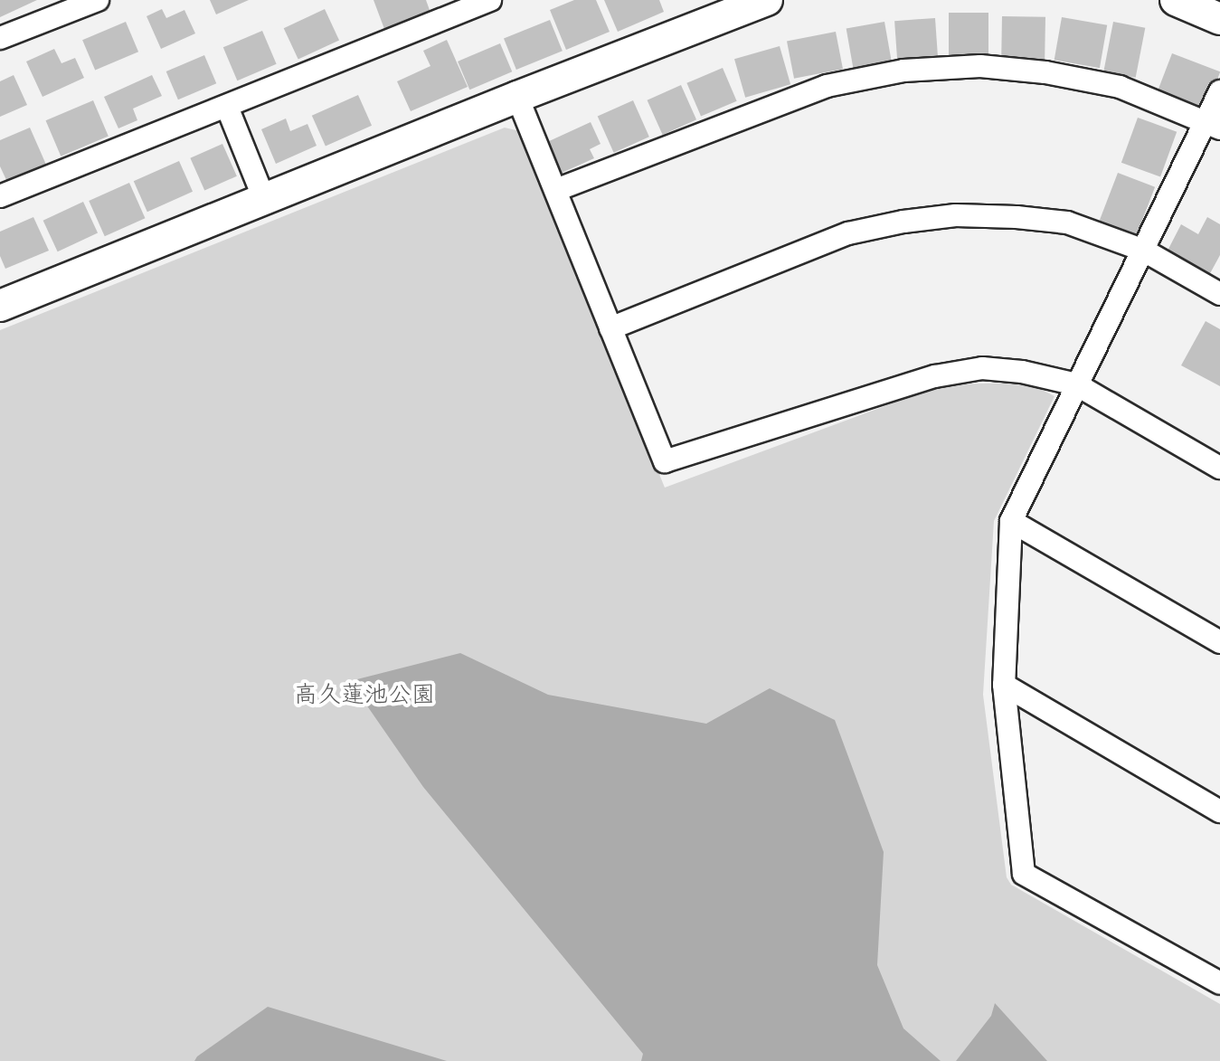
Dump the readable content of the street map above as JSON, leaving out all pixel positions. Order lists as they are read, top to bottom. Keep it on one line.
{"parks":["高久蓮池公園"]}
